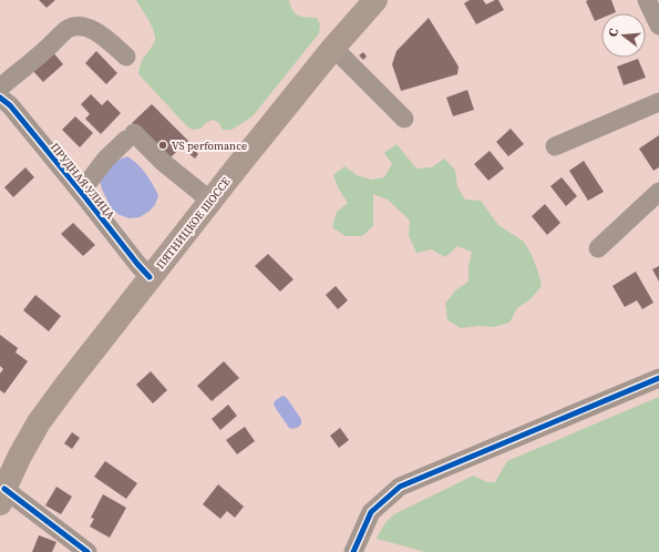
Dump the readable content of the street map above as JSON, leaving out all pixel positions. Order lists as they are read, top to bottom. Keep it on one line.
{"streets":{"main road":["ПЯТНИЦКОЕ ШОССЕ"],"street":["ПРУДНАЯ УЛИЦА"]},"crossings":[["ПРУДНАЯ УЛИЦА","ПЯТНИЦКОЕ ШОССЕ"]],"places":["VS perfomance"],"north":"left"}
